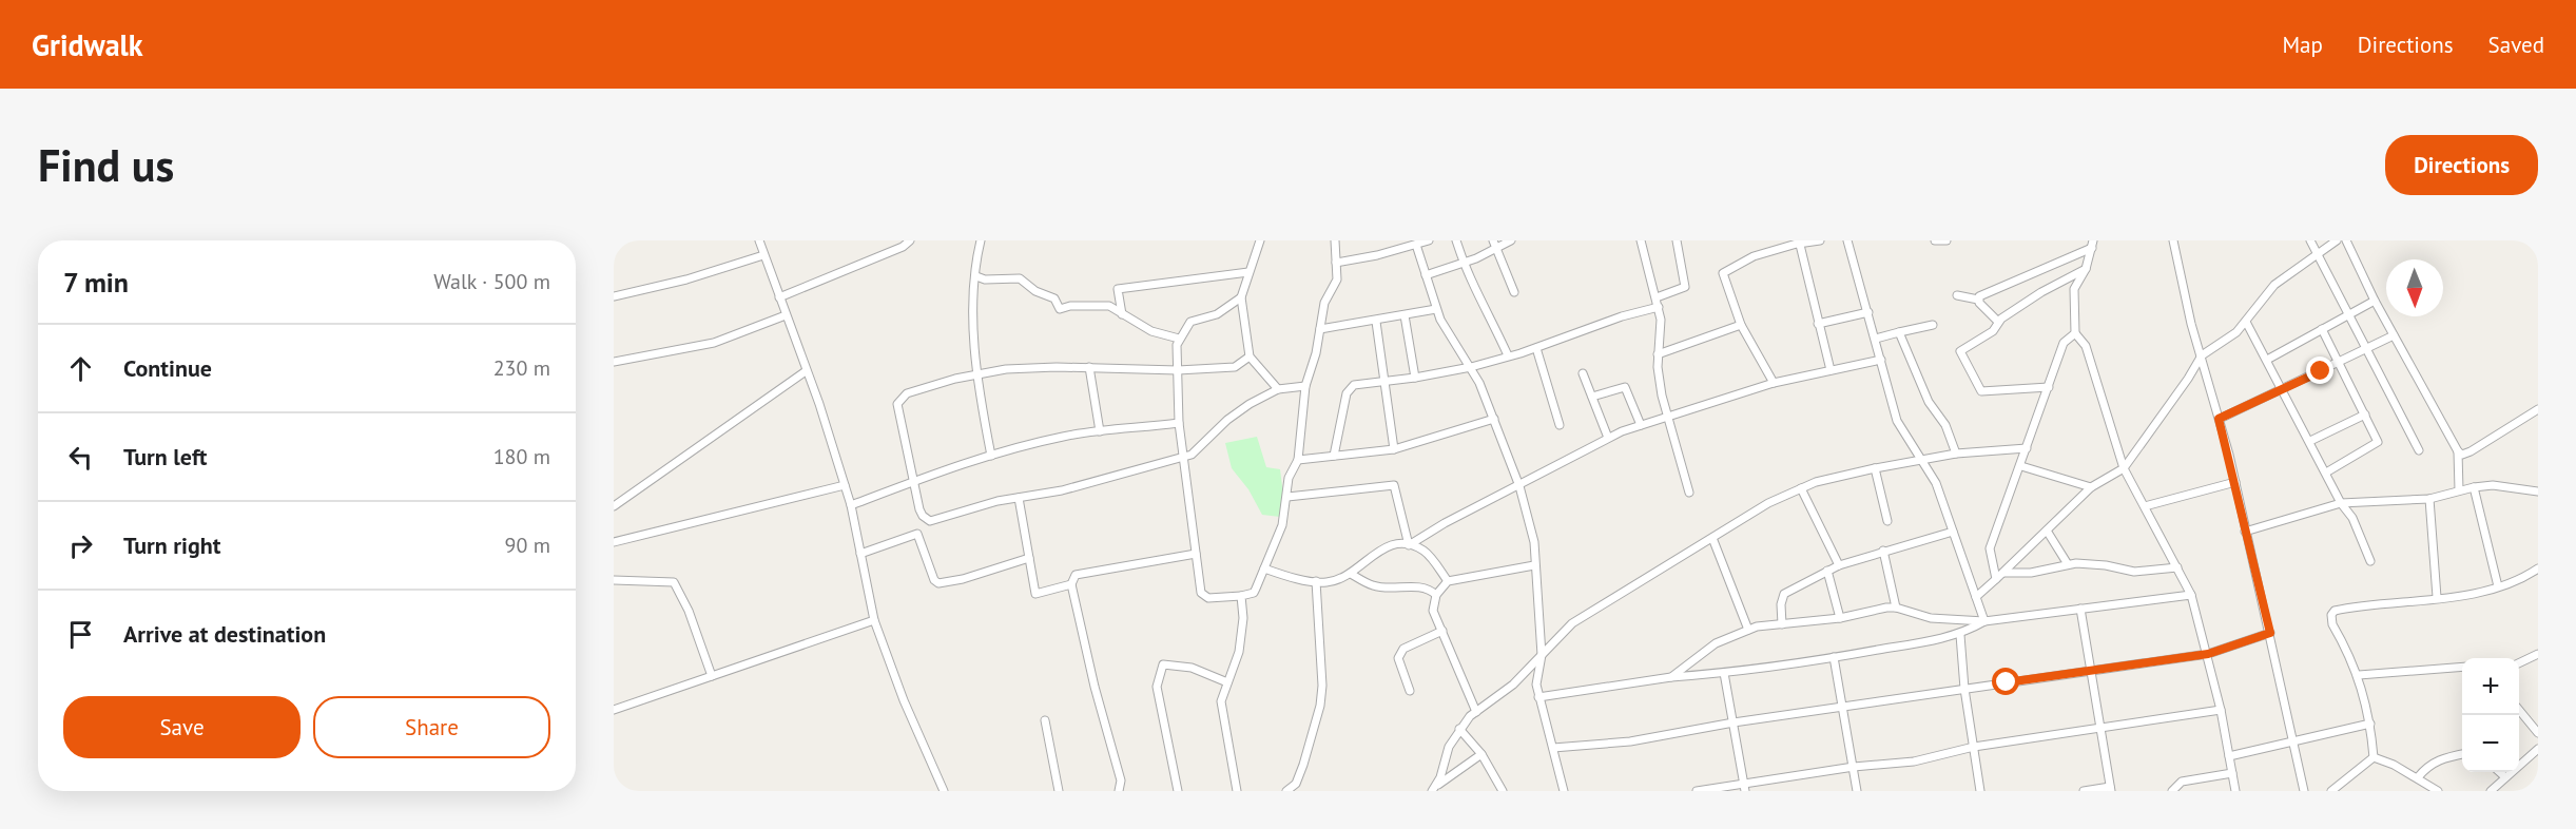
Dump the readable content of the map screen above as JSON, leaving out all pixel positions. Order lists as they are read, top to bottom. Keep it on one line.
{"north":"bottom","page":{"header":"Gridwalk","nav":["Map","Directions","Saved"],"buttons":["Directions",["Save","Share"]],"title":"Find us","heading":["7 min","Walk · 500 m"],"list":[["Continue","230 m"],["Turn left","180 m"],["Turn right","90 m"],"Arrive at destination"],"map_buttons":["+","−"]}}
